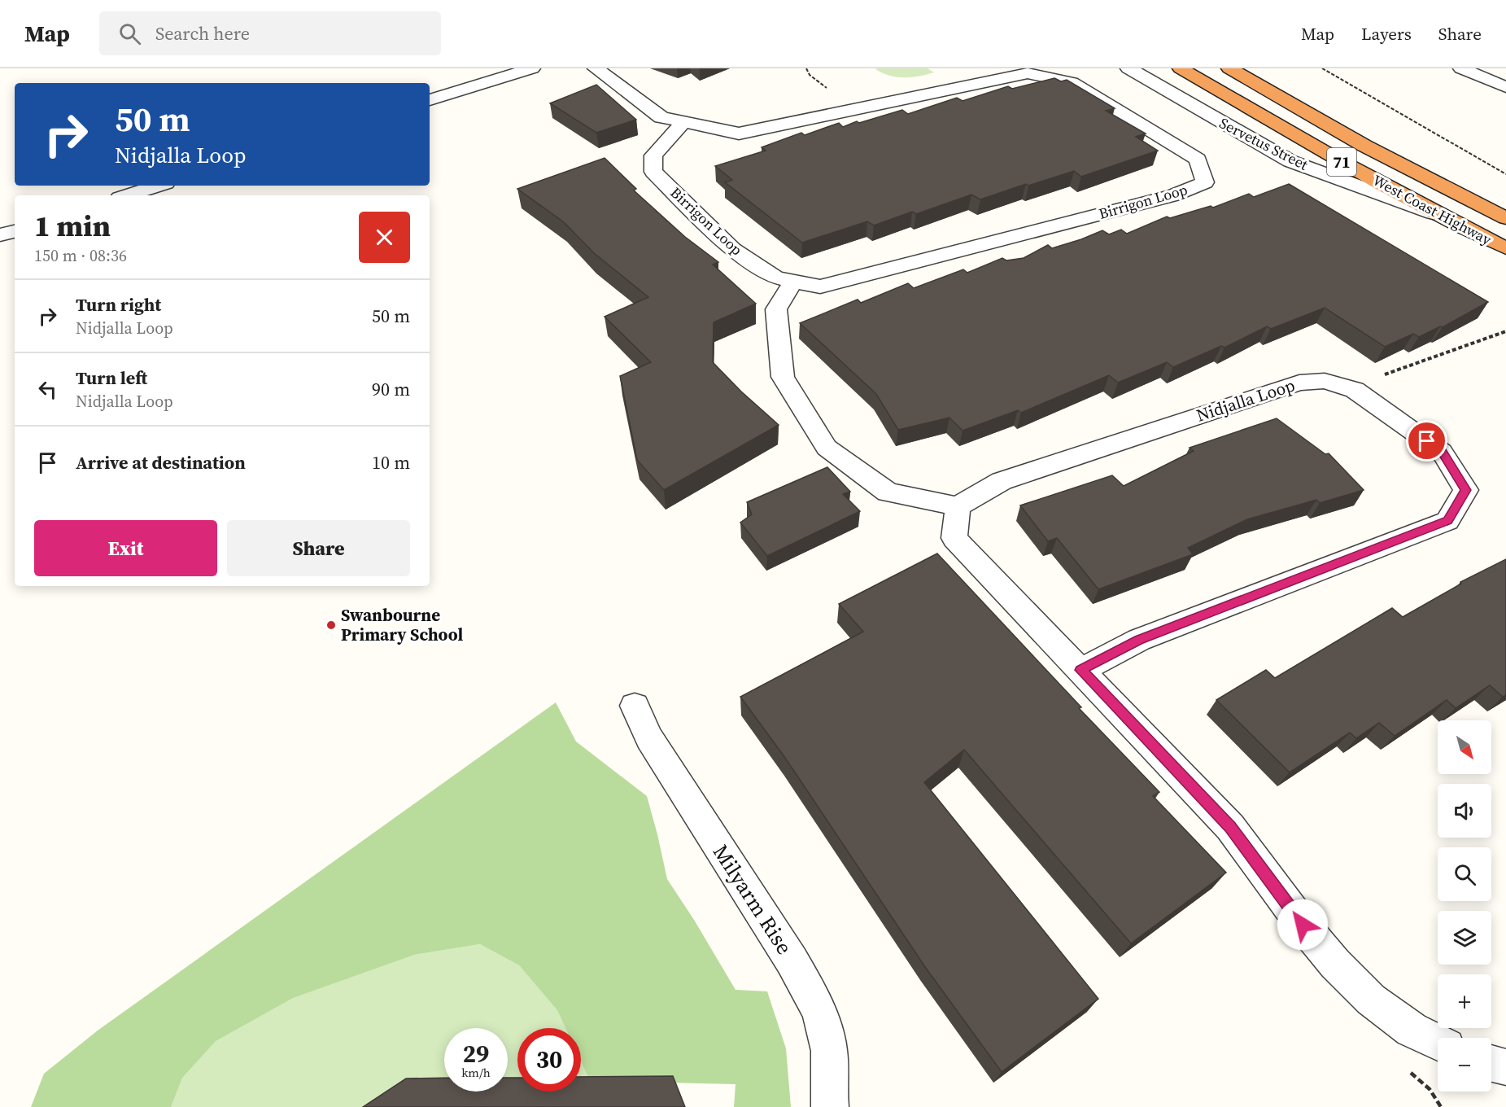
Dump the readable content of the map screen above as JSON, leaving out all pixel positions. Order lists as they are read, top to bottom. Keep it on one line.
{"streets":{"highway":["71","West Coast Highway"],"street":["Servetus Street","Birrigon Loop","Nidjalla Loop","Milyarm Rise"]},"crossings":[["Servetus Street","West Coast Highway"]],"places":["Swanbourne Primary School"],"north":"bottom right","page":{"header":"Map","search":"Search here","nav":["Map","Layers","Share"],"turn":["50 m","Nidjalla Loop"],"heading":["1 min","150 m · 08:36"],"list":[{"name":"Turn right","note":"Nidjalla Loop","value":"50 m"},{"name":"Turn left","note":"Nidjalla Loop","value":"90 m"},{"name":"Arrive at destination","value":"10 m"}],"buttons":["Exit","Share"],"map_buttons":["+","−"],"speed":"29 km/h","limit":"30"}}
